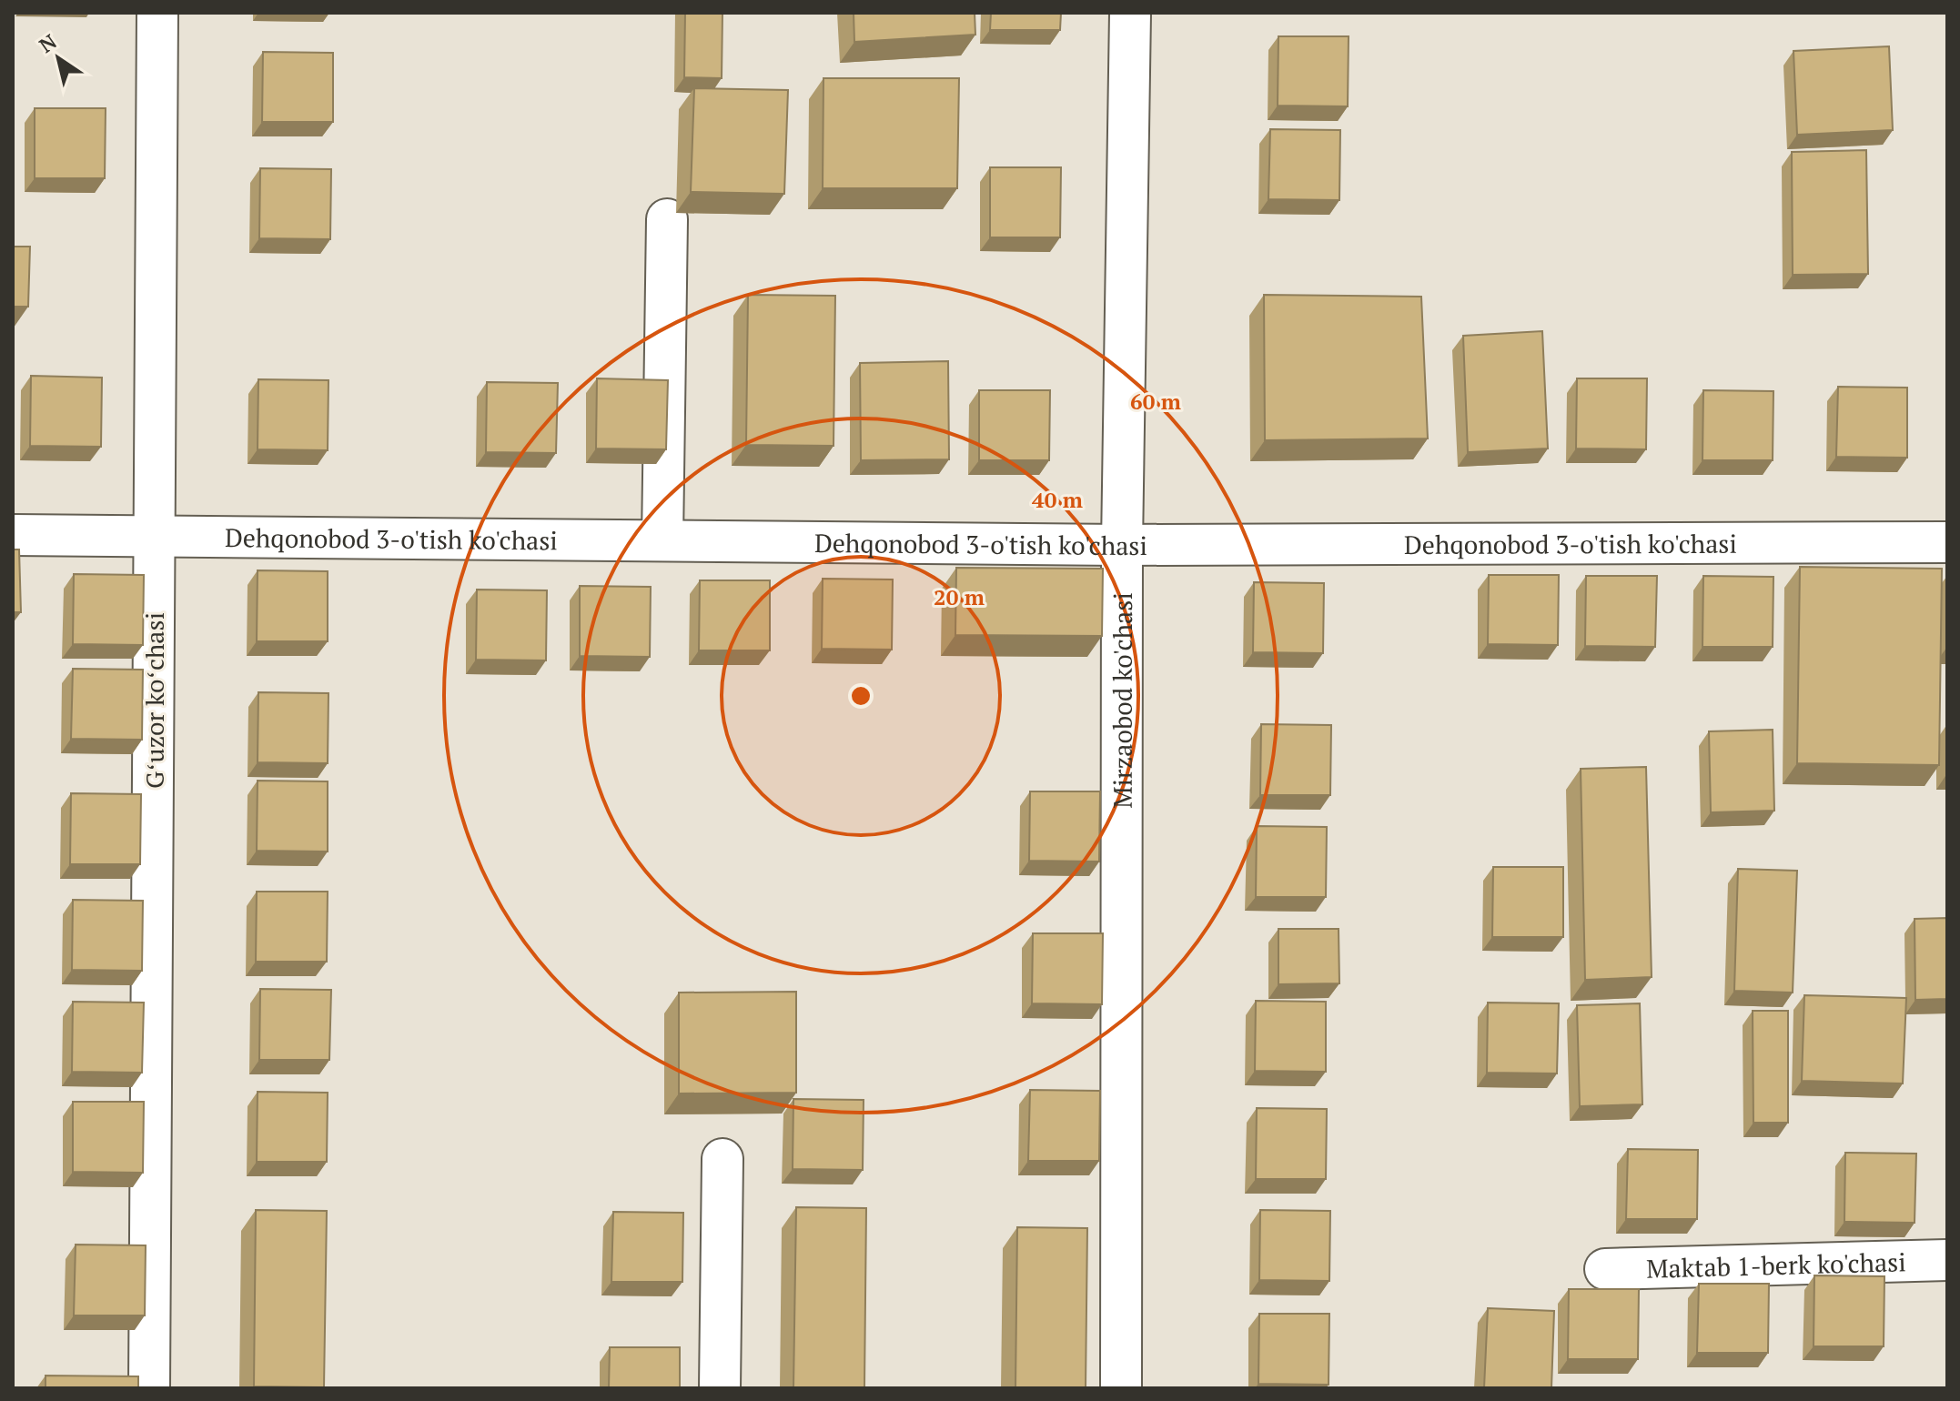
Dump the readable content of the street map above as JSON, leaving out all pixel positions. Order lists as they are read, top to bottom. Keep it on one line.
{"streets":{"street":["Dehqonobod 3-o'tish ko'chasi","Gʻuzor koʻchasi","Mirzaobod ko'chasi","Maktab 1-berk ko'chasi"]},"crossings":[["Dehqonobod 3-o'tish ko'chasi","Gʻuzor koʻchasi"],["Dehqonobod 3-o'tish ko'chasi","Mirzaobod ko'chasi"]],"north":"top left","rings":["60 m","40 m","20 m"]}
